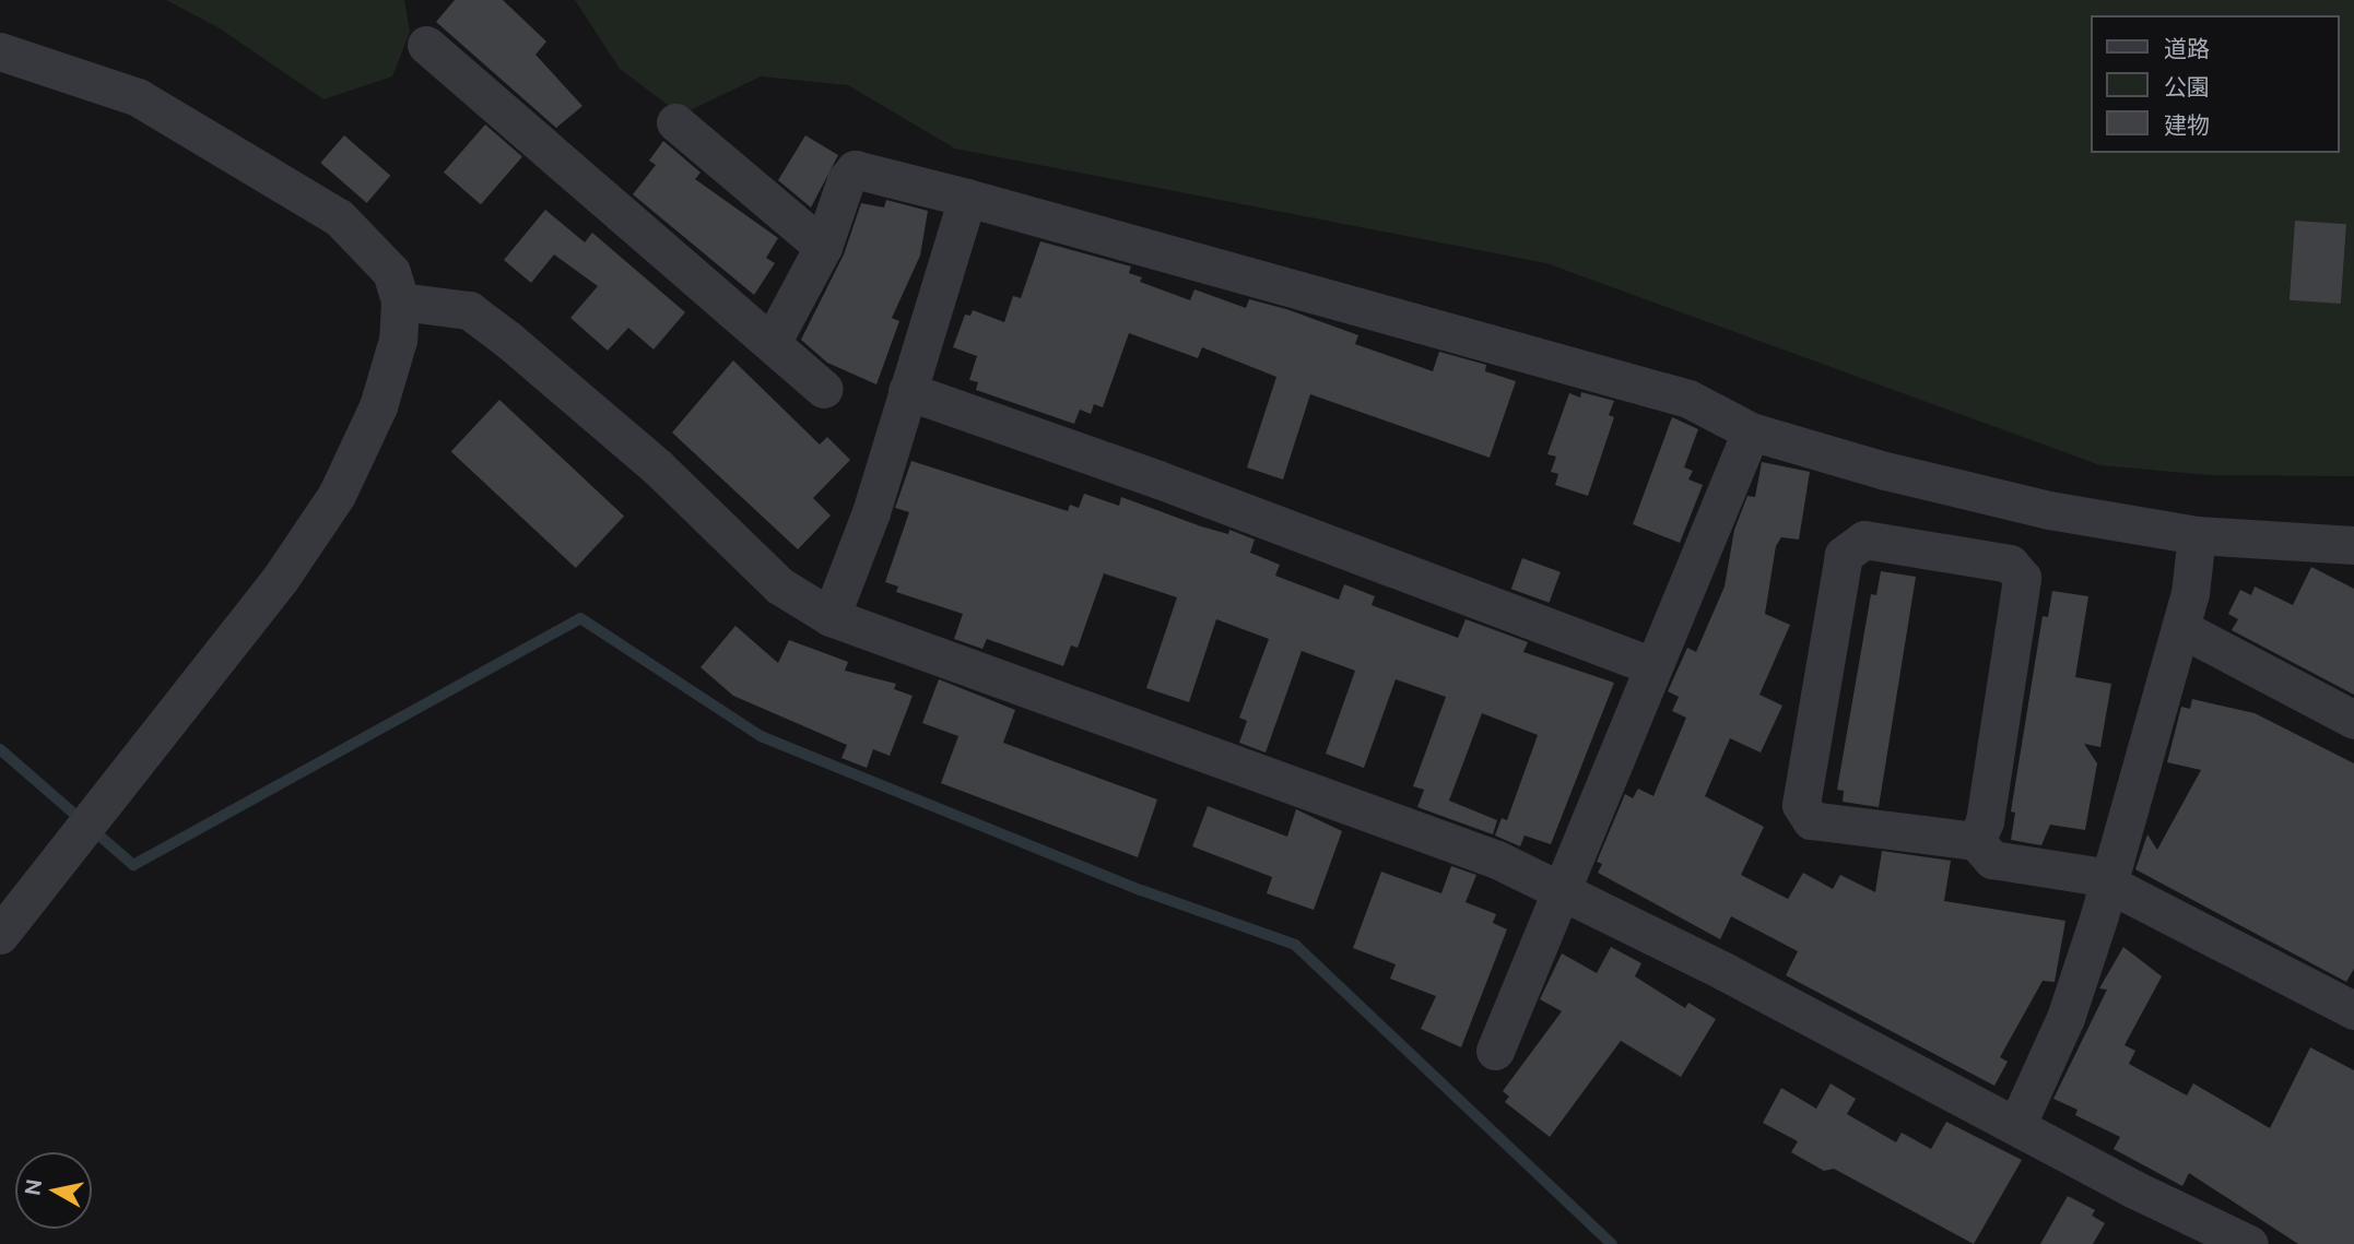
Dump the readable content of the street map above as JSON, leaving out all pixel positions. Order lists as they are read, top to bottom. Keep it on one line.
{"legend":["道路","公園","建物"],"north":"left"}
